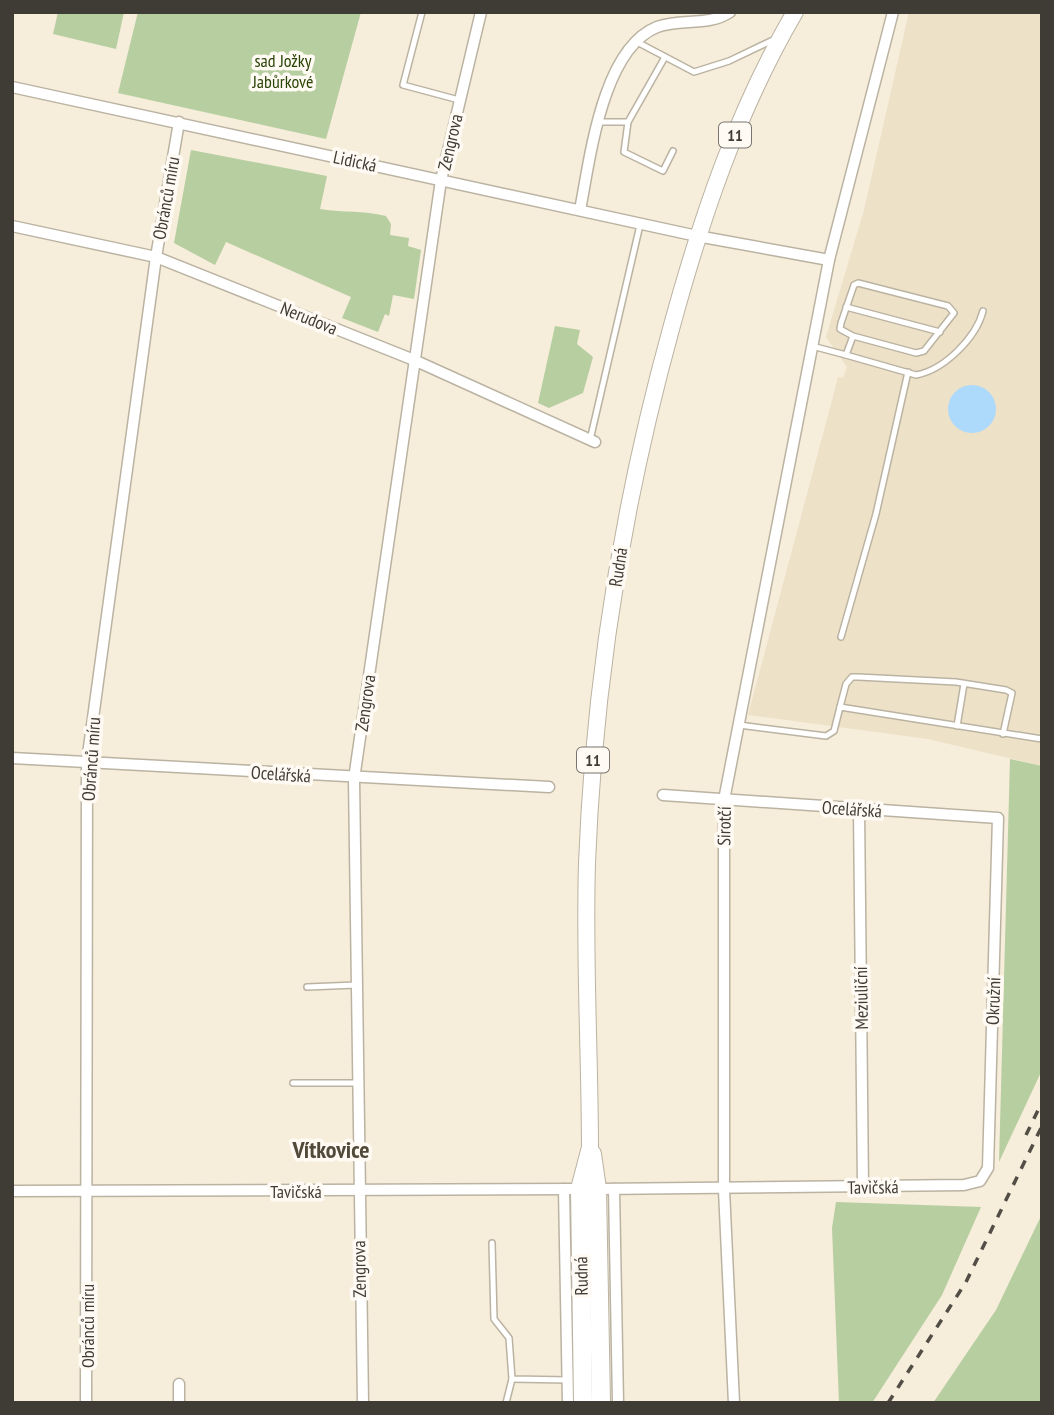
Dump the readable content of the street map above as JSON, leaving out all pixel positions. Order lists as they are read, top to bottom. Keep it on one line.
{"streets":{"highway":["11","Rudná"],"street":["Zengrova","Lidická","Obránců míru","Nerudova","Ocelářská","Sirotčí","Meziuliční","Okružní","Tavičská"]},"crossings":[["Zengrova","Lidická"],["Zengrova","Nerudova"],["Zengrova","Ocelářská"],["Zengrova","Tavičská"],["Lidická","Obránců míru"],["Lidická","Rudná"],["Lidická","Sirotčí"],["Obránců míru","Nerudova"],["Obránců míru","Ocelářská"],["Obránců míru","Tavičská"],["Rudná","Tavičská"],["Ocelářská","Sirotčí"],["Ocelářská","Meziuliční"],["Ocelářská","Okružní"],["Sirotčí","Tavičská"],["Meziuliční","Tavičská"],["Okružní","Tavičská"]],"districts":["Vítkovice"],"parks":["sad Jožky Jabůrkové"]}
